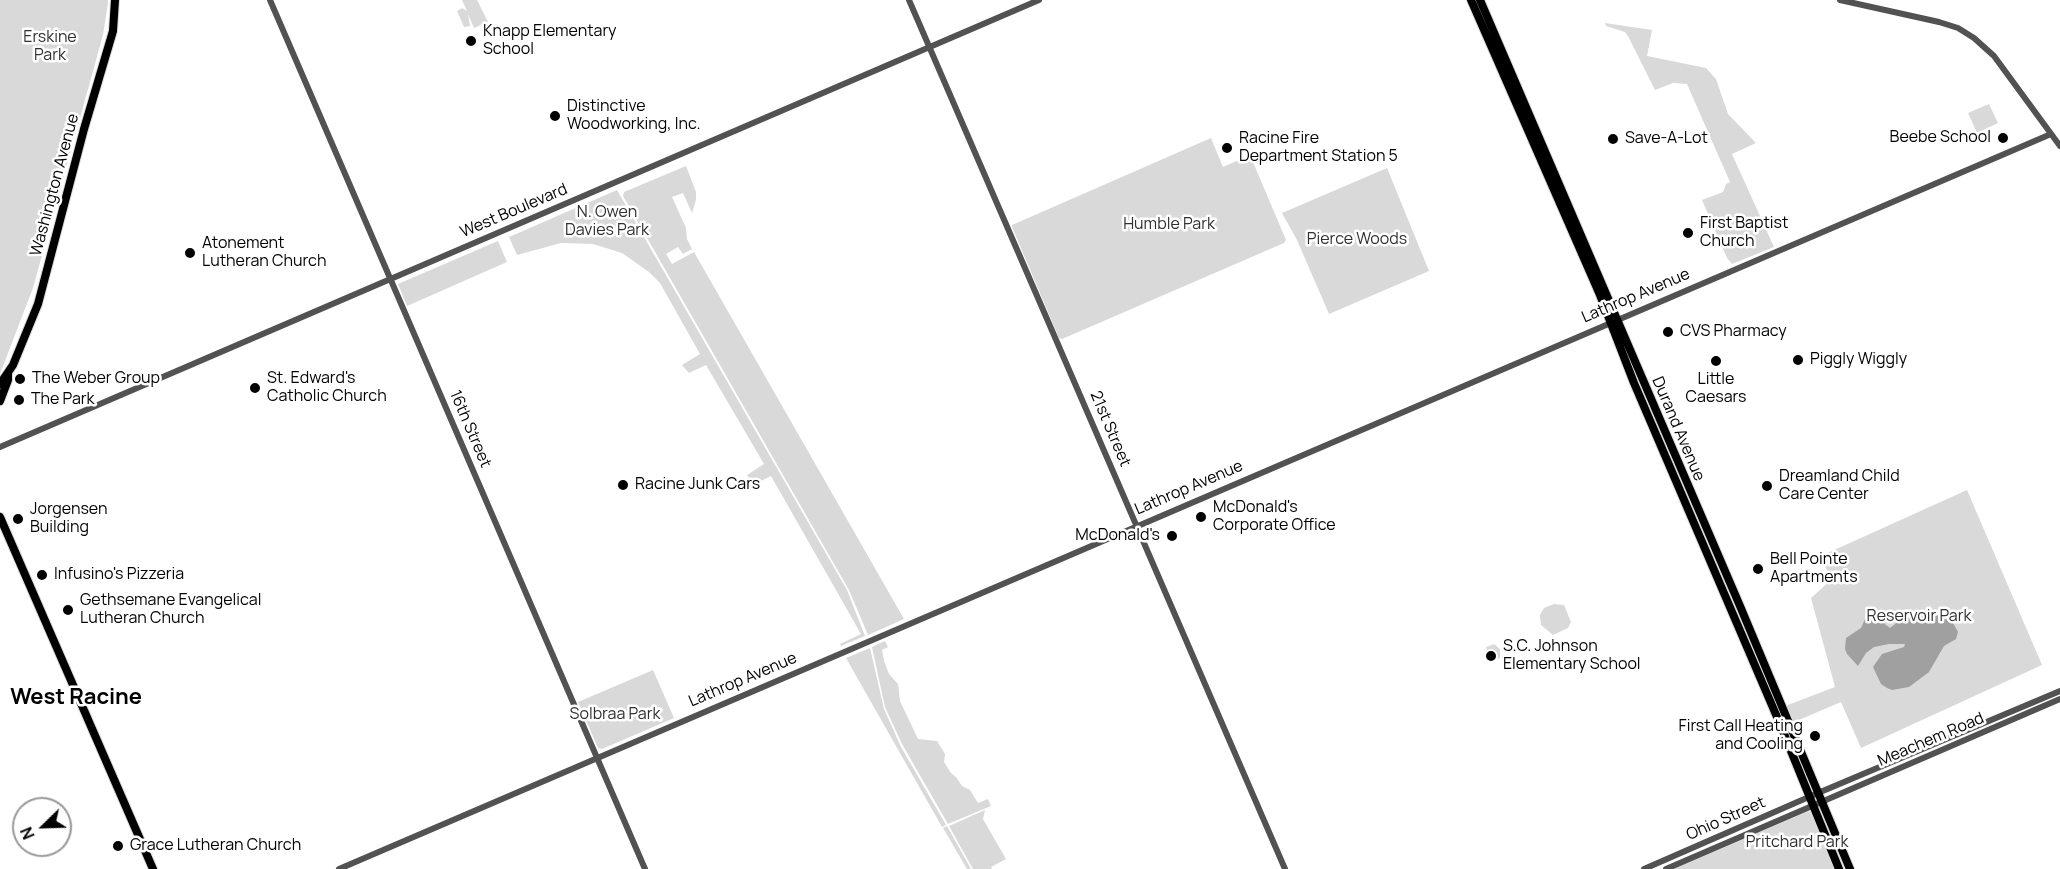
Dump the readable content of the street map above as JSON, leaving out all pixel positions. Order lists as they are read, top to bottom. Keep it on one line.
{"streets":{"main road":["Washington Avenue","Durand Avenue"],"street":["West Boulevard","Lathrop Avenue","16th Street","21st Street","Meachem Road","Ohio Street"]},"crossings":[["West Boulevard","16th Street"],["West Boulevard","21st Street"],["Lathrop Avenue","16th Street"],["Lathrop Avenue","21st Street"],["Lathrop Avenue","Durand Avenue"],["Durand Avenue","Meachem Road"],["Durand Avenue","Ohio Street"],["Meachem Road","Ohio Street"]],"districts":["West Racine"],"parks":["Erskine Park","N. Owen Davies Park","Humble Park","Pierce Woods","Reservoir Park","Solbraa Park","Pritchard Park"],"places":["Knapp Elementary School","Distinctive Woodworking, Inc.","Beebe School","Save-A-Lot","Racine Fire Department Station 5","First Baptist Church","Atonement Lutheran Church","CVS Pharmacy","Piggly Wiggly","Little Caesars","The Weber Group","St. Edward's Catholic Church","The Park","Racine Junk Cars","Dreamland Child Care Center","McDonald's Corporate Office","Jorgensen Building","McDonald's","Bell Pointe Apartments","Infusino's Pizzeria","Gethsemane Evangelical Lutheran Church","S.C. Johnson Elementary School","First Call Heating and Cooling","Grace Lutheran Church"],"north":"bottom left"}
